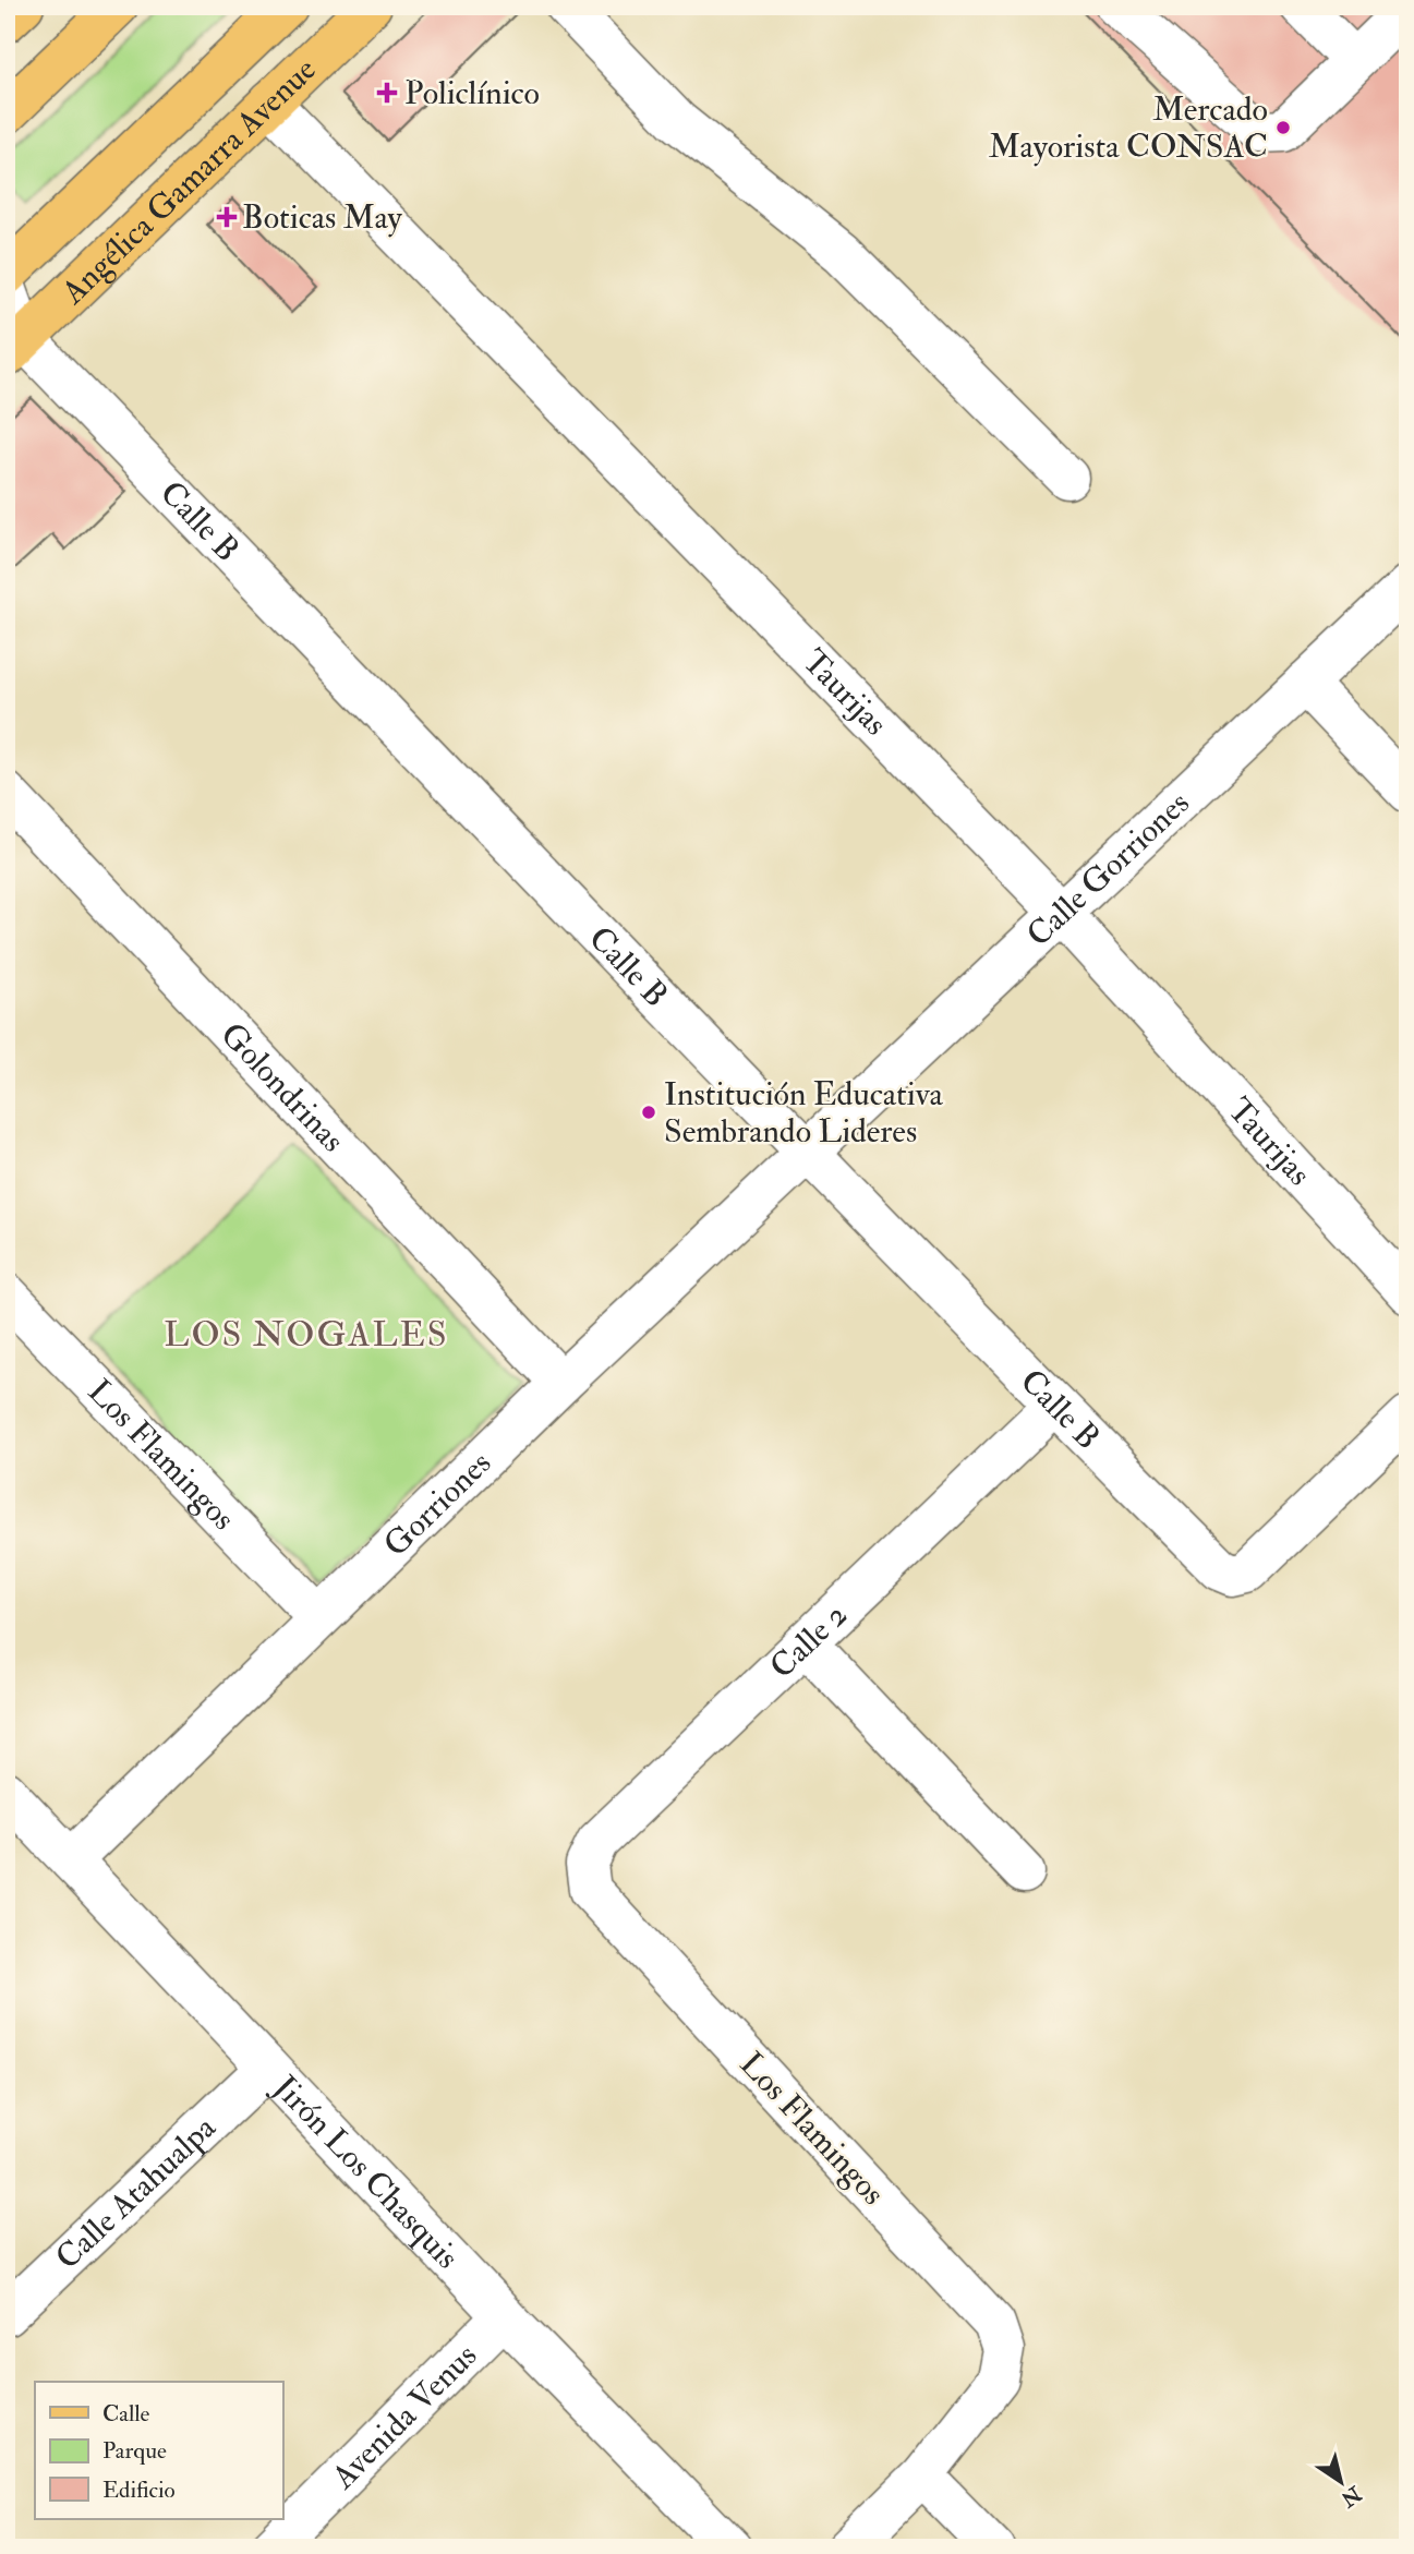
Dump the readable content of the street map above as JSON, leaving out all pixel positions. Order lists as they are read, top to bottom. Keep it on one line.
{"streets":{"main road":["Angélica Gamarra Avenue"],"street":["Calle B","Taurijas","Calle Gorriones","Golondrinas","Los Flamingos","Gorriones","Calle 2","Jirón Los Chasquis","Calle Atahualpa","Avenida Venus"]},"crossings":[["Angélica Gamarra Avenue","Calle B"],["Angélica Gamarra Avenue","Taurijas"],["Calle B","Calle Gorriones"],["Calle B","Gorriones"],["Calle B","Calle 2"],["Taurijas","Calle Gorriones"],["Calle Gorriones","Gorriones"],["Golondrinas","Gorriones"],["Los Flamingos","Gorriones"],["Los Flamingos","Calle 2"],["Gorriones","Jirón Los Chasquis"],["Jirón Los Chasquis","Calle Atahualpa"],["Jirón Los Chasquis","Avenida Venus"]],"districts":["LOS NOGALES"],"places":{"health":["Policlínico","Boticas May"],"other":["Mercado Mayorista CONSAC","Institución Educativa Sembrando Lideres"]},"legend":["Calle","Parque","Edificio"],"north":"bottom right"}
